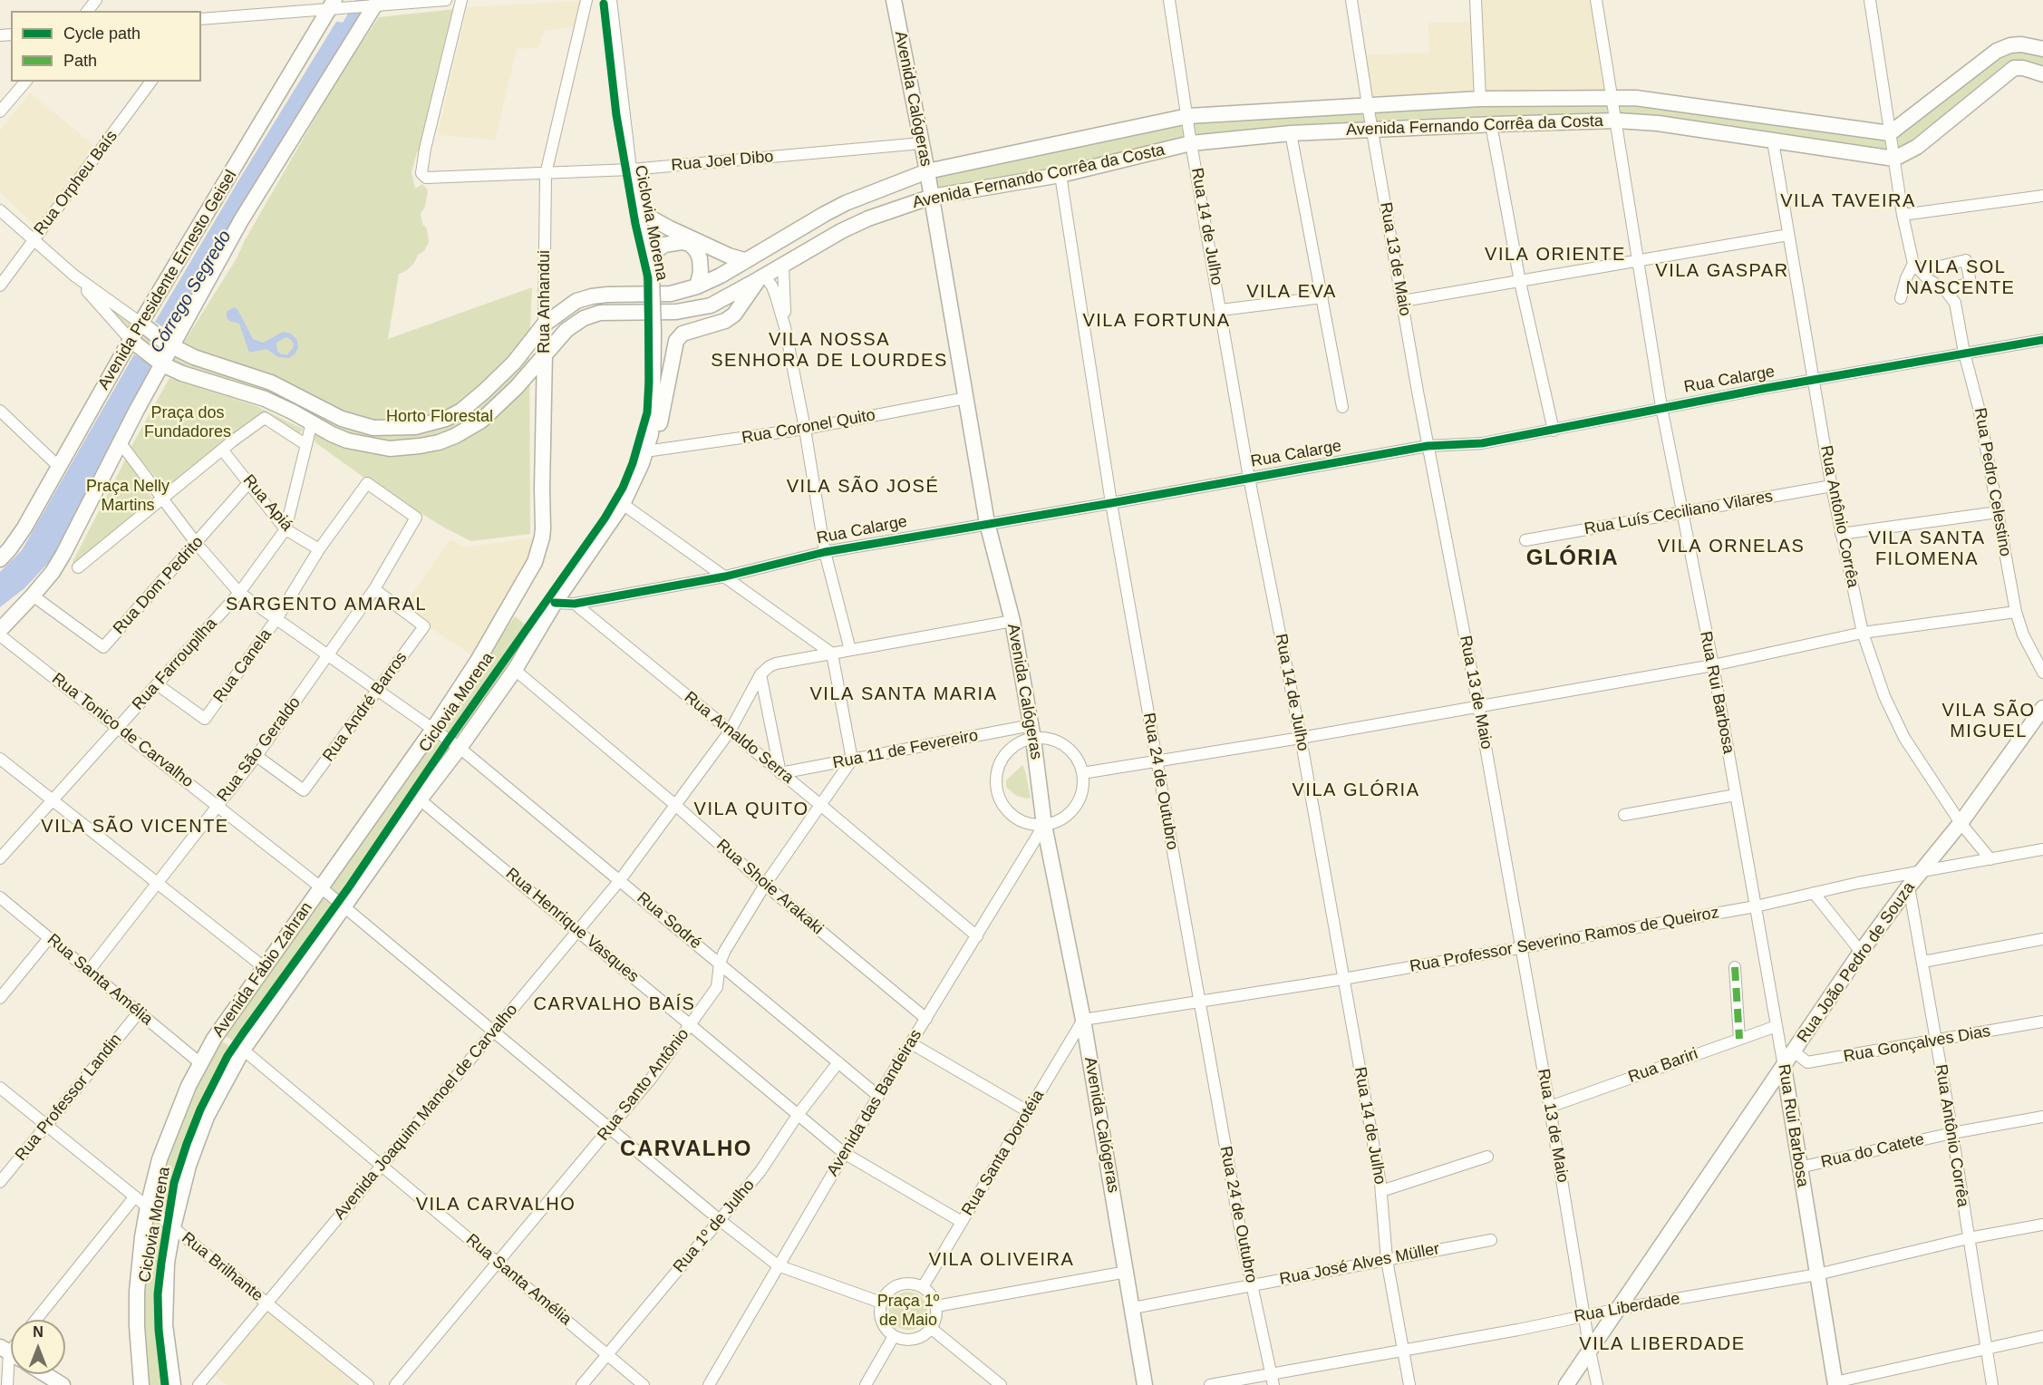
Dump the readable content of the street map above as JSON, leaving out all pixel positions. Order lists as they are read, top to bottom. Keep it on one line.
{"streets":{"main road":["Avenida Calógeras","Avenida Fernando Corrêa da Costa","Avenida Presidente Ernesto Geisel","Rua Anhandui","Rua Rui Barbosa","Rua João Pedro de Souza","Avenida Fábio Zahran"],"street":["Rua Joel Dibo","Rua Orpheu Baís","Rua 14 de Julho","Rua 13 de Maio","Rua Calarge","Rua Coronel Quito","Rua Pedro Celestino","Rua Apiá","Rua Luís Ceciliano Vilares","Rua Antônio Corrêa","Rua Dom Pedrito","Rua Farroupilha","Rua Canela","Rua André Barros","Rua Tonico de Carvalho","Rua Arnaldo Serra","Rua São Geraldo","Rua 11 de Fevereiro","Rua 24 de Outubro","Rua Shoie Arakaki","Rua Sodré","Rua Henrique Vasques","Rua Professor Severino Ramos de Queiroz","Rua Santa Amélia","Rua Gonçalves Dias","Rua Bariri","Rua Santo Antônio","Rua Professor Landin","Avenida das Bandeiras","Avenida Joaquim Manoel de Carvalho","Rua do Catete","Rua Santa Dorotéia","Rua 1º de Julho","Rua José Alves Müller","Rua Brilhante","Rua Liberdade"],"cycle path":["Ciclovia Morena"]},"crossings":[["Avenida Calógeras","Avenida Fernando Corrêa da Costa"],["Avenida Calógeras","Rua Joel Dibo"],["Avenida Calógeras","Rua Calarge"],["Avenida Calógeras","Rua Coronel Quito"],["Avenida Calógeras","Rua 11 de Fevereiro"],["Avenida Calógeras","Rua Professor Severino Ramos de Queiroz"],["Avenida Calógeras","Avenida das Bandeiras"],["Avenida Calógeras","Rua Santa Dorotéia"],["Avenida Calógeras","Rua José Alves Müller"],["Avenida Fernando Corrêa da Costa","Rua 14 de Julho"],["Avenida Fernando Corrêa da Costa","Rua 13 de Maio"],["Avenida Fernando Corrêa da Costa","Avenida Presidente Ernesto Geisel"],["Avenida Fernando Corrêa da Costa","Rua Anhandui"],["Avenida Fernando Corrêa da Costa","Rua Antônio Corrêa"],["Avenida Fernando Corrêa da Costa","Rua Farroupilha"],["Avenida Fernando Corrêa da Costa","Rua Rui Barbosa"],["Avenida Fernando Corrêa da Costa","Rua 24 de Outubro"],["Avenida Fernando Corrêa da Costa","Avenida Fábio Zahran"],["Rua Joel Dibo","Rua Anhandui"],["Rua 14 de Julho","Rua Calarge"],["Rua 14 de Julho","Rua Professor Severino Ramos de Queiroz"],["Rua 14 de Julho","Rua José Alves Müller"],["Rua 14 de Julho","Rua Liberdade"],["Rua 13 de Maio","Rua Calarge"],["Rua 13 de Maio","Rua Professor Severino Ramos de Queiroz"],["Rua 13 de Maio","Rua João Pedro de Souza"],["Rua 13 de Maio","Rua Bariri"],["Rua 13 de Maio","Rua Liberdade"],["Avenida Presidente Ernesto Geisel","Rua Dom Pedrito"],["Avenida Presidente Ernesto Geisel","Rua Sodré"],["Rua Anhandui","Avenida Fábio Zahran"],["Rua Calarge","Rua Pedro Celestino"],["Rua Calarge","Rua Antônio Corrêa"],["Rua Calarge","Rua Rui Barbosa"],["Rua Calarge","Rua Arnaldo Serra"],["Rua Calarge","Rua 24 de Outubro"],["Rua Calarge","Avenida Fábio Zahran"],["Rua Coronel Quito","Avenida Fábio Zahran"],["Rua Apiá","Rua Dom Pedrito"],["Rua Apiá","Rua Farroupilha"],["Rua Apiá","Rua Canela"],["Rua Luís Ceciliano Vilares","Rua Antônio Corrêa"],["Rua Luís Ceciliano Vilares","Rua Rui Barbosa"],["Rua Antônio Corrêa","Rua Professor Severino Ramos de Queiroz"],["Rua Antônio Corrêa","Rua João Pedro de Souza"],["Rua Antônio Corrêa","Rua Gonçalves Dias"],["Rua Antônio Corrêa","Rua do Catete"],["Rua Antônio Corrêa","Rua Liberdade"],["Rua Dom Pedrito","Rua Sodré"],["Rua Farroupilha","Rua Canela"],["Rua Farroupilha","Rua Tonico de Carvalho"],["Rua Farroupilha","Rua Sodré"],["Rua Canela","Rua São Geraldo"],["Rua Canela","Rua Sodré"],["Rua Rui Barbosa","Rua Professor Severino Ramos de Queiroz"],["Rua Rui Barbosa","Rua João Pedro de Souza"],["Rua Rui Barbosa","Rua Bariri"],["Rua Rui Barbosa","Rua do Catete"],["Rua Rui Barbosa","Rua Liberdade"],["Rua André Barros","Rua São Geraldo"],["Rua André Barros","Rua Sodré"],["Rua Tonico de Carvalho","Rua São Geraldo"],["Rua Tonico de Carvalho","Avenida Fábio Zahran"],["Rua Tonico de Carvalho","Rua Santo Antônio"],["Rua Tonico de Carvalho","Avenida das Bandeiras"],["Rua Tonico de Carvalho","Avenida Joaquim Manoel de Carvalho"],["Rua Tonico de Carvalho","Rua Santa Dorotéia"],["Rua Tonico de Carvalho","Rua 1º de Julho"],["Rua Arnaldo Serra","Rua 11 de Fevereiro"],["Rua Arnaldo Serra","Rua Santo Antônio"],["Rua Arnaldo Serra","Avenida das Bandeiras"],["Rua Arnaldo Serra","Avenida Joaquim Manoel de Carvalho"],["Rua São Geraldo","Rua Sodré"],["Rua São Geraldo","Rua Santa Amélia"],["Rua 11 de Fevereiro","Rua Santo Antônio"],["Rua 24 de Outubro","Rua Professor Severino Ramos de Queiroz"],["Rua 24 de Outubro","Rua José Alves Müller"],["Rua 24 de Outubro","Rua Liberdade"],["Rua Shoie Arakaki","Avenida Fábio Zahran"],["Rua Shoie Arakaki","Rua Santo Antônio"],["Rua Shoie Arakaki","Avenida das Bandeiras"],["Rua Shoie Arakaki","Avenida Joaquim Manoel de Carvalho"],["Rua Sodré","Avenida Fábio Zahran"],["Rua Sodré","Rua Santo Antônio"],["Rua Sodré","Avenida das Bandeiras"],["Rua Sodré","Avenida Joaquim Manoel de Carvalho"],["Rua Sodré","Rua 1º de Julho"],["Rua Henrique Vasques","Avenida Fábio Zahran"],["Rua Henrique Vasques","Rua Santo Antônio"],["Rua Henrique Vasques","Avenida das Bandeiras"],["Rua Henrique Vasques","Avenida Joaquim Manoel de Carvalho"],["Rua Henrique Vasques","Rua Santa Dorotéia"],["Rua Henrique Vasques","Rua 1º de Julho"],["Rua Professor Severino Ramos de Queiroz","Rua João Pedro de Souza"],["Rua Professor Severino Ramos de Queiroz","Rua Santa Dorotéia"],["Rua João Pedro de Souza","Rua Gonçalves Dias"],["Rua João Pedro de Souza","Rua Liberdade"],["Avenida Fábio Zahran","Rua Santa Amélia"],["Avenida Fábio Zahran","Rua Brilhante"],["Rua Santa Amélia","Rua Santo Antônio"],["Rua Santa Amélia","Rua Professor Landin"],["Rua Santa Amélia","Avenida Joaquim Manoel de Carvalho"],["Rua Santa Amélia","Rua 1º de Julho"],["Rua Professor Landin","Rua Brilhante"],["Avenida Joaquim Manoel de Carvalho","Rua Brilhante"]],"districts":["VILA TAVEIRA","VILA ORIENTE","VILA SOL NASCENTE","VILA GASPAR","VILA EVA","VILA FORTUNA","VILA NOSSA SENHORA DE LOURDES","VILA SÃO JOSÉ","VILA SANTA FILOMENA","VILA ORNELAS","GLÓRIA","SARGENTO AMARAL","VILA SANTA MARIA","VILA SÃO MIGUEL","VILA GLÓRIA","VILA QUITO","VILA SÃO VICENTE","CARVALHO BAÍS","CARVALHO","VILA CARVALHO","VILA OLIVEIRA","VILA LIBERDADE"],"water":["Córrego Segredo"],"parks":["Praça dos Fundadores","Horto Florestal","Praça Nelly Martins","Praça 1º de Maio"],"legend":["Cycle path","Path"],"north":"top"}
